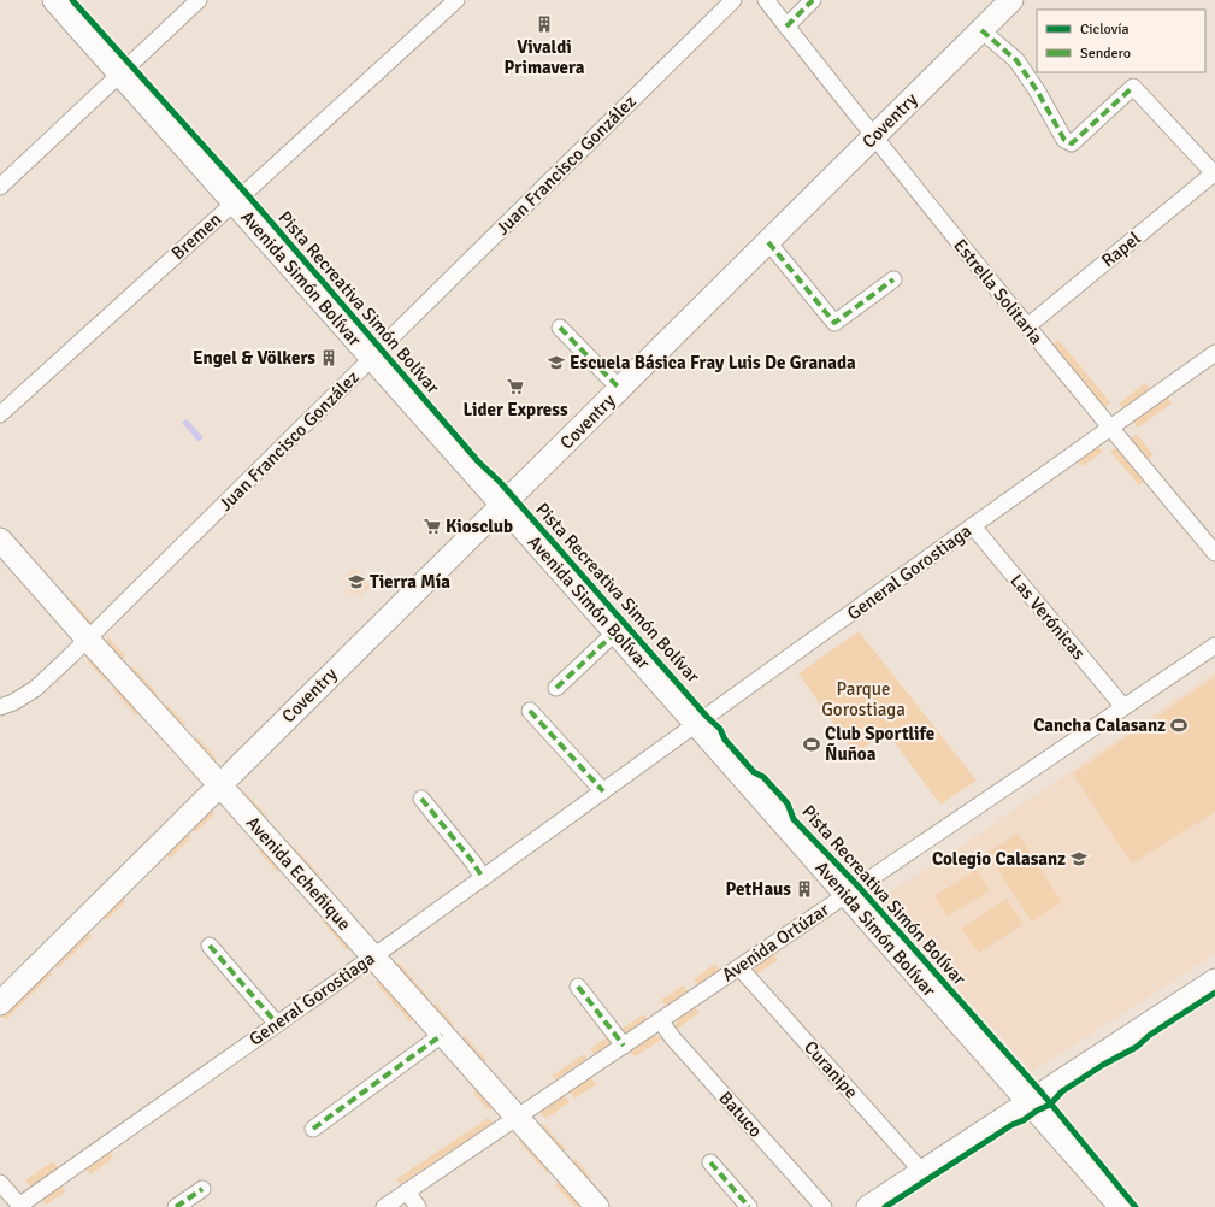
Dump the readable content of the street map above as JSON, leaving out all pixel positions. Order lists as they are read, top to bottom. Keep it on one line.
{"streets":{"street":["Coventry","Juan Francisco González","Bremen","Rapel","Avenida Simón Bolívar","Estrella Solitaria","General Gorostiaga","Las Verónicas","Avenida Echeñique","Avenida Ortúzar","Curanipe","Batuco"],"cycle path":["Pista Recreativa Simón Bolívar"]},"crossings":[["Coventry","Avenida Simón Bolívar"],["Coventry","Estrella Solitaria"],["Coventry","Avenida Echeñique"],["Juan Francisco González","Avenida Simón Bolívar"],["Juan Francisco González","Avenida Echeñique"],["Bremen","Avenida Simón Bolívar"],["Rapel","Estrella Solitaria"],["Avenida Simón Bolívar","General Gorostiaga"],["Avenida Simón Bolívar","Avenida Ortúzar"],["Estrella Solitaria","General Gorostiaga"],["General Gorostiaga","Las Verónicas"],["General Gorostiaga","Avenida Echeñique"],["Las Verónicas","Avenida Ortúzar"],["Avenida Echeñique","Avenida Ortúzar"],["Avenida Ortúzar","Curanipe"],["Avenida Ortúzar","Batuco"]],"parks":["Parque Gorostiaga"],"places":{"building":["Vivaldi Primavera","Engel & Völkers","PetHaus"],"school or university":["Escuela Básica Fray Luis De Granada","Tierra Mía","Colegio Calasanz"],"supermarket":["Lider Express","Kiosclub"],"sports":["Cancha Calasanz","Club Sportlife Ñuñoa"]},"legend":["Ciclovía","Sendero"]}
